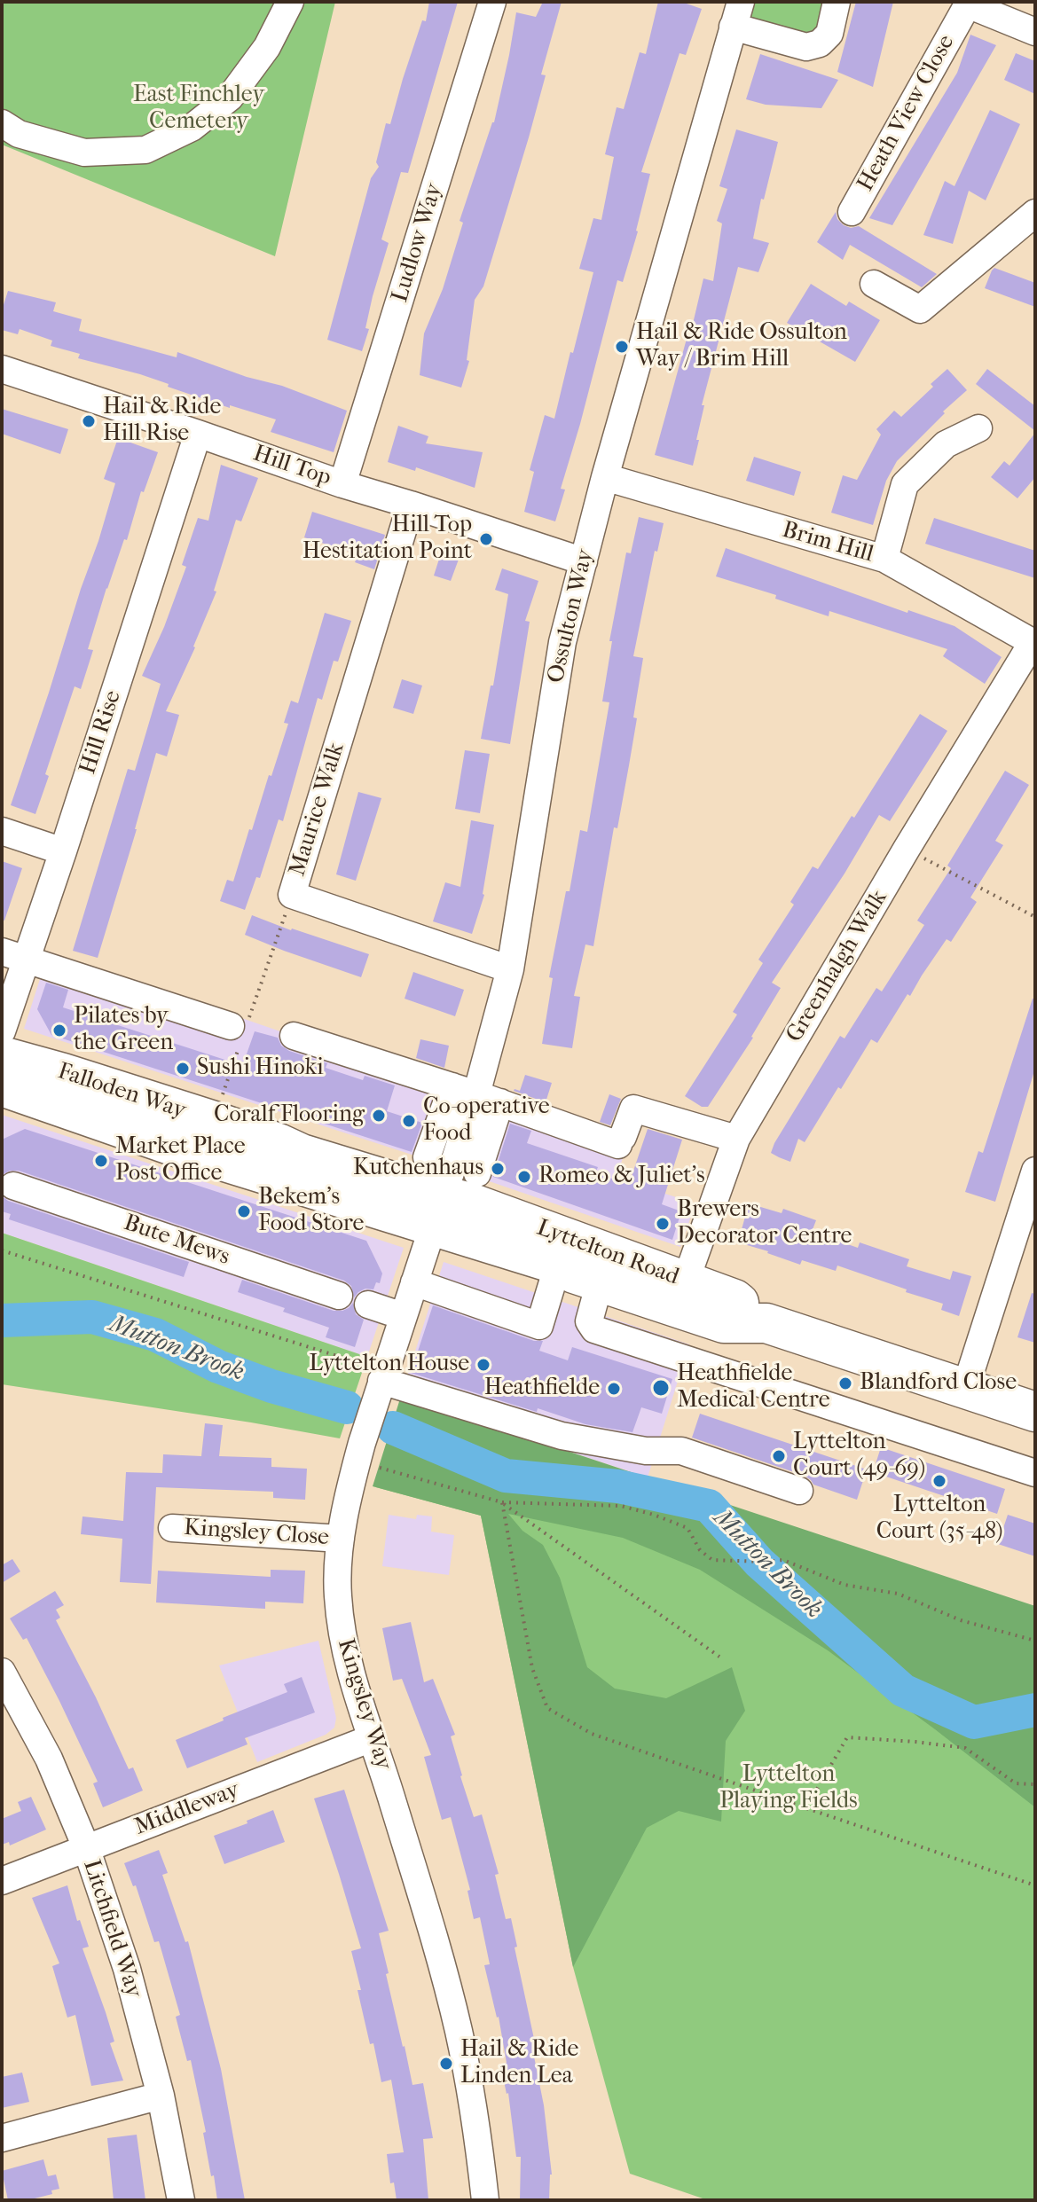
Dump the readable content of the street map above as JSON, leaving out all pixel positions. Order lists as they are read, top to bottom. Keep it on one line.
{"streets":{"highway":["Falloden Way","Lyttelton Road"],"street":["Heath View Close","Ludlow Way","Hill Top","Brim Hill","Ossulton Way","Hill Rise","Maurice Walk","Greenhalgh Walk","Bute Mews","Kingsley Close","Kingsley Way","Middleway","Litchfield Way"]},"crossings":[["Ludlow Way","Hill Top"],["Hill Top","Ossulton Way"],["Hill Top","Hill Rise"],["Hill Top","Maurice Walk"],["Brim Hill","Ossulton Way"],["Brim Hill","Greenhalgh Walk"],["Ossulton Way","Maurice Walk"],["Ossulton Way","Falloden Way"],["Ossulton Way","Lyttelton Road"],["Ossulton Way","Kingsley Way"],["Greenhalgh Walk","Lyttelton Road"],["Falloden Way","Lyttelton Road"],["Falloden Way","Kingsley Way"],["Lyttelton Road","Kingsley Way"],["Kingsley Close","Kingsley Way"],["Kingsley Way","Middleway"],["Middleway","Litchfield Way"]],"water":["Mutton Brook"],"parks":["East Finchley Cemetery","Lyttelton Playing Fields"],"places":["Hail & Ride Ossulton Way / Brim Hill","Hail & Ride Hill Rise","Hill Top Hestitation Point","Pilates by the Green","Sushi Hinoki","Coralf Flooring","Co-operative Food","Market Place Post Office","Kutchenhaus","Romeo & Juliet's","Bekem's Food Store","Brewers Decorator Centre","Lyttelton House","Blandford Close","Heathfielde Medical Centre","Heathfielde","Lyttelton Court (49-69)","Lyttelton Court (35-48)","Hail & Ride Linden Lea"]}
